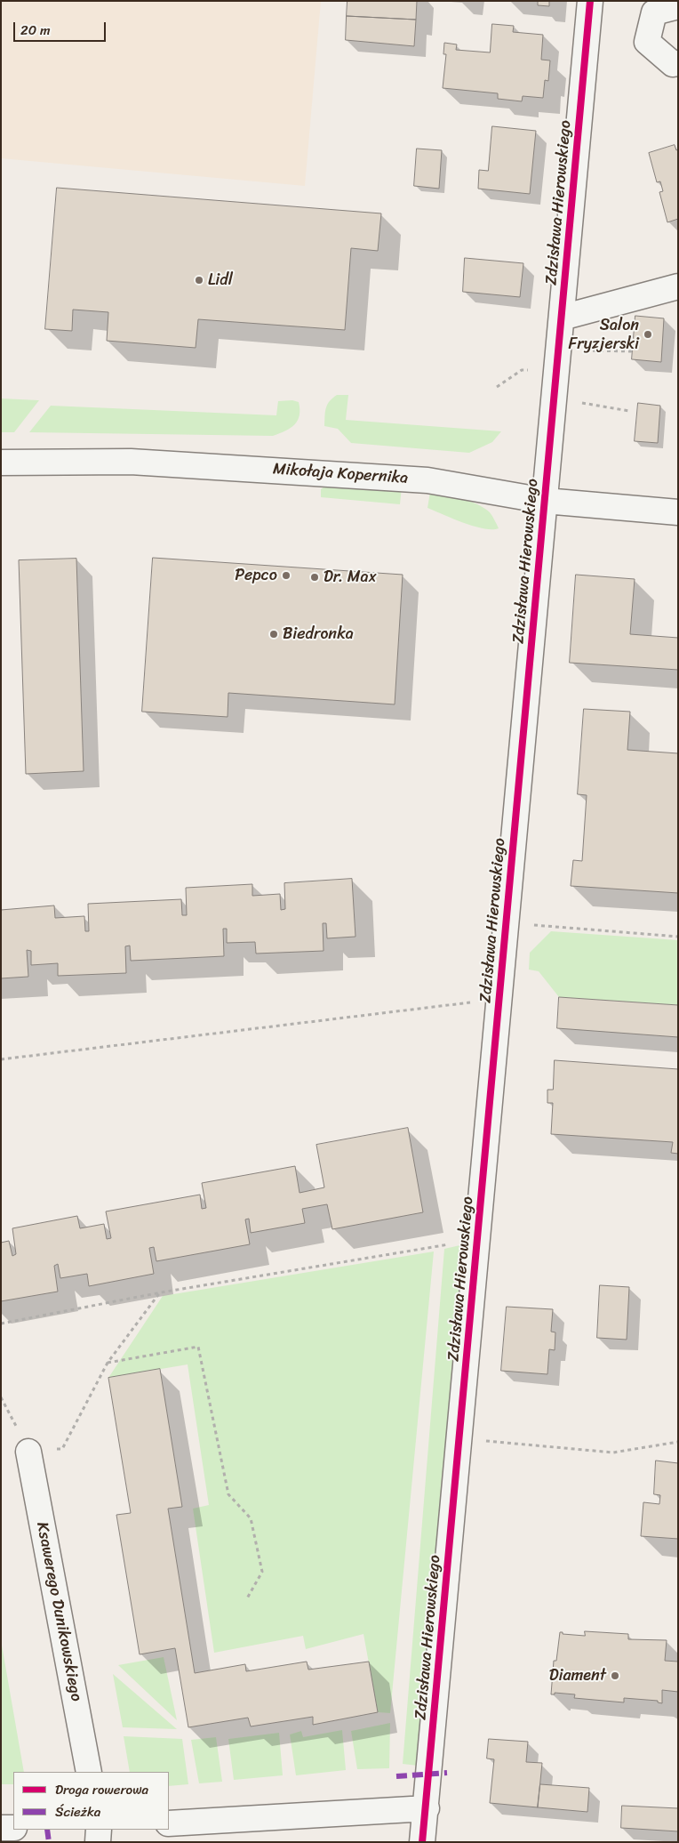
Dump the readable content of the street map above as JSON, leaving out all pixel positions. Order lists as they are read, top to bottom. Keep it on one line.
{"streets":{"street":["Zdzisława Hierowskiego","Mikołaja Kopernika","Ksawerego Dunikowskiego"]},"crossings":[["Zdzisława Hierowskiego","Mikołaja Kopernika"]],"places":["Lidl","Salon Fryzjerski","Pepco","Dr. Max","Biedronka","Diament"],"legend":["Droga rowerowa","Ścieżka"],"scale_bar":"20 m"}
